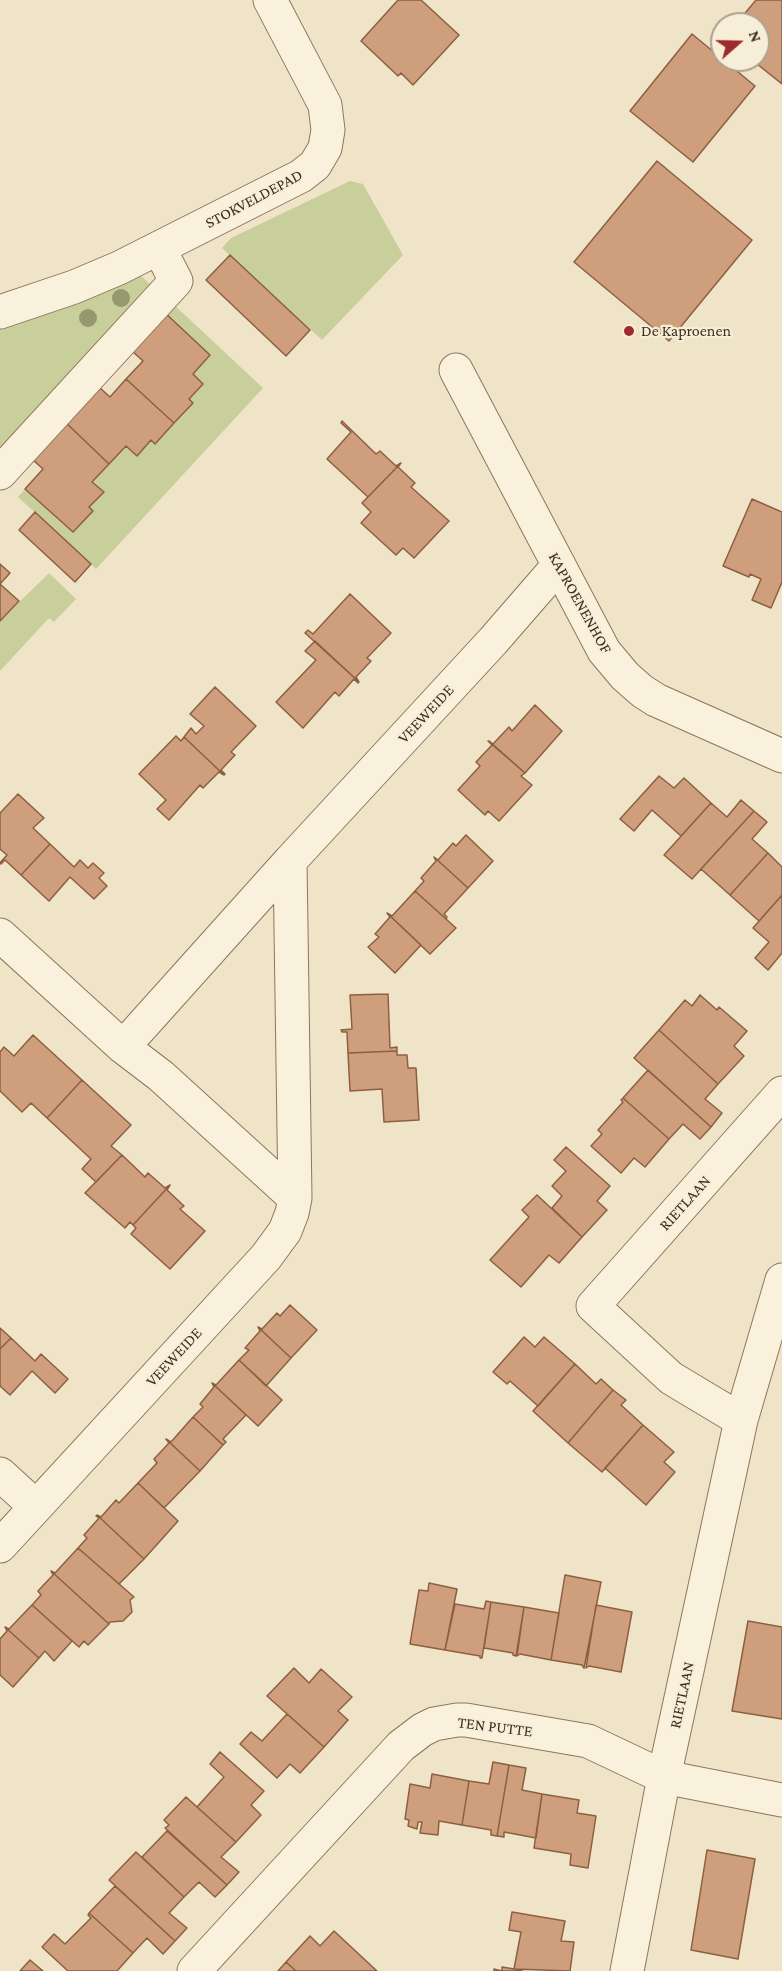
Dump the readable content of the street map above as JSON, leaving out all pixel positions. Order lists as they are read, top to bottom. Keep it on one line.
{"streets":{"street":["STOKVELDEPAD","KAPROENENHOF","VEEWEIDE","RIETLAAN","TEN PUTTE"]},"crossings":[["KAPROENENHOF","VEEWEIDE"],["RIETLAAN","TEN PUTTE"]],"places":["De Kaproenen"],"north":"right"}
